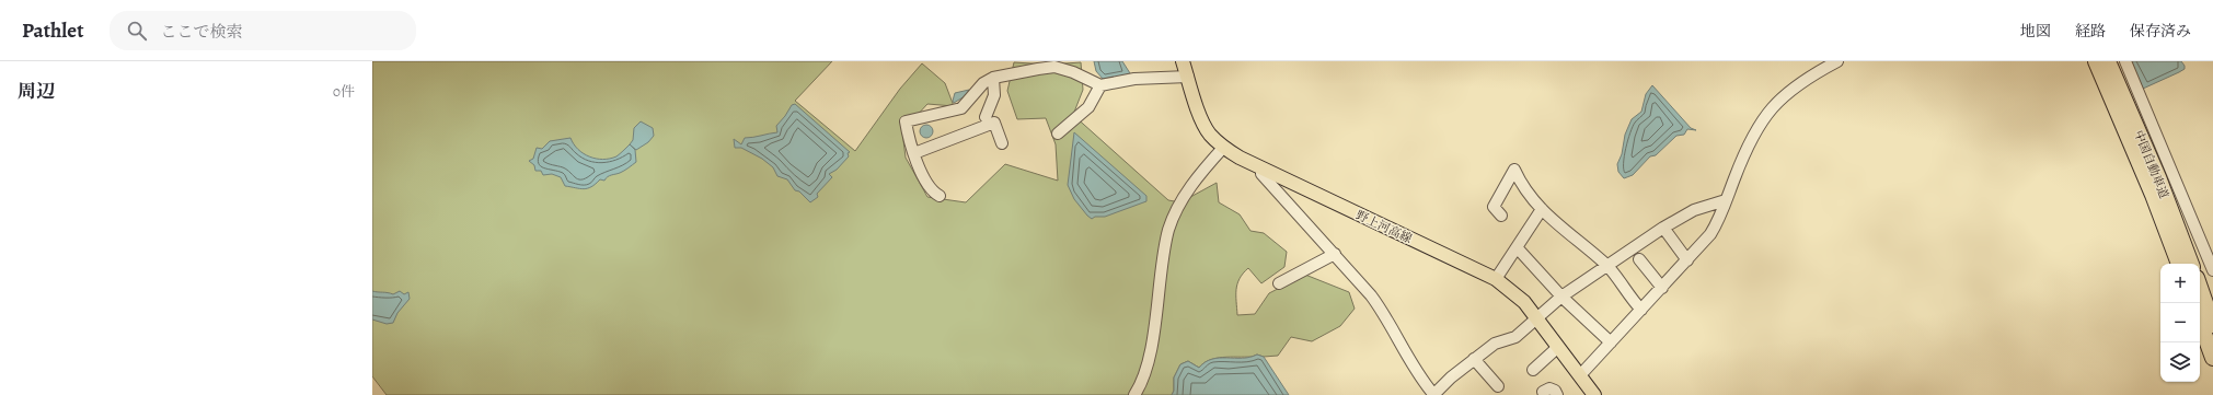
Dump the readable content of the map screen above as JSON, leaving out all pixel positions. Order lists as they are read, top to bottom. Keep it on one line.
{"streets":{"highway":["中国自動車道"],"main road":["野上河高線"]},"page":{"header":"Pathlet","search":"ここで検索","nav":["地図","経路","保存済み"],"heading":["周辺","0件"],"map_buttons":["+","−"]}}
